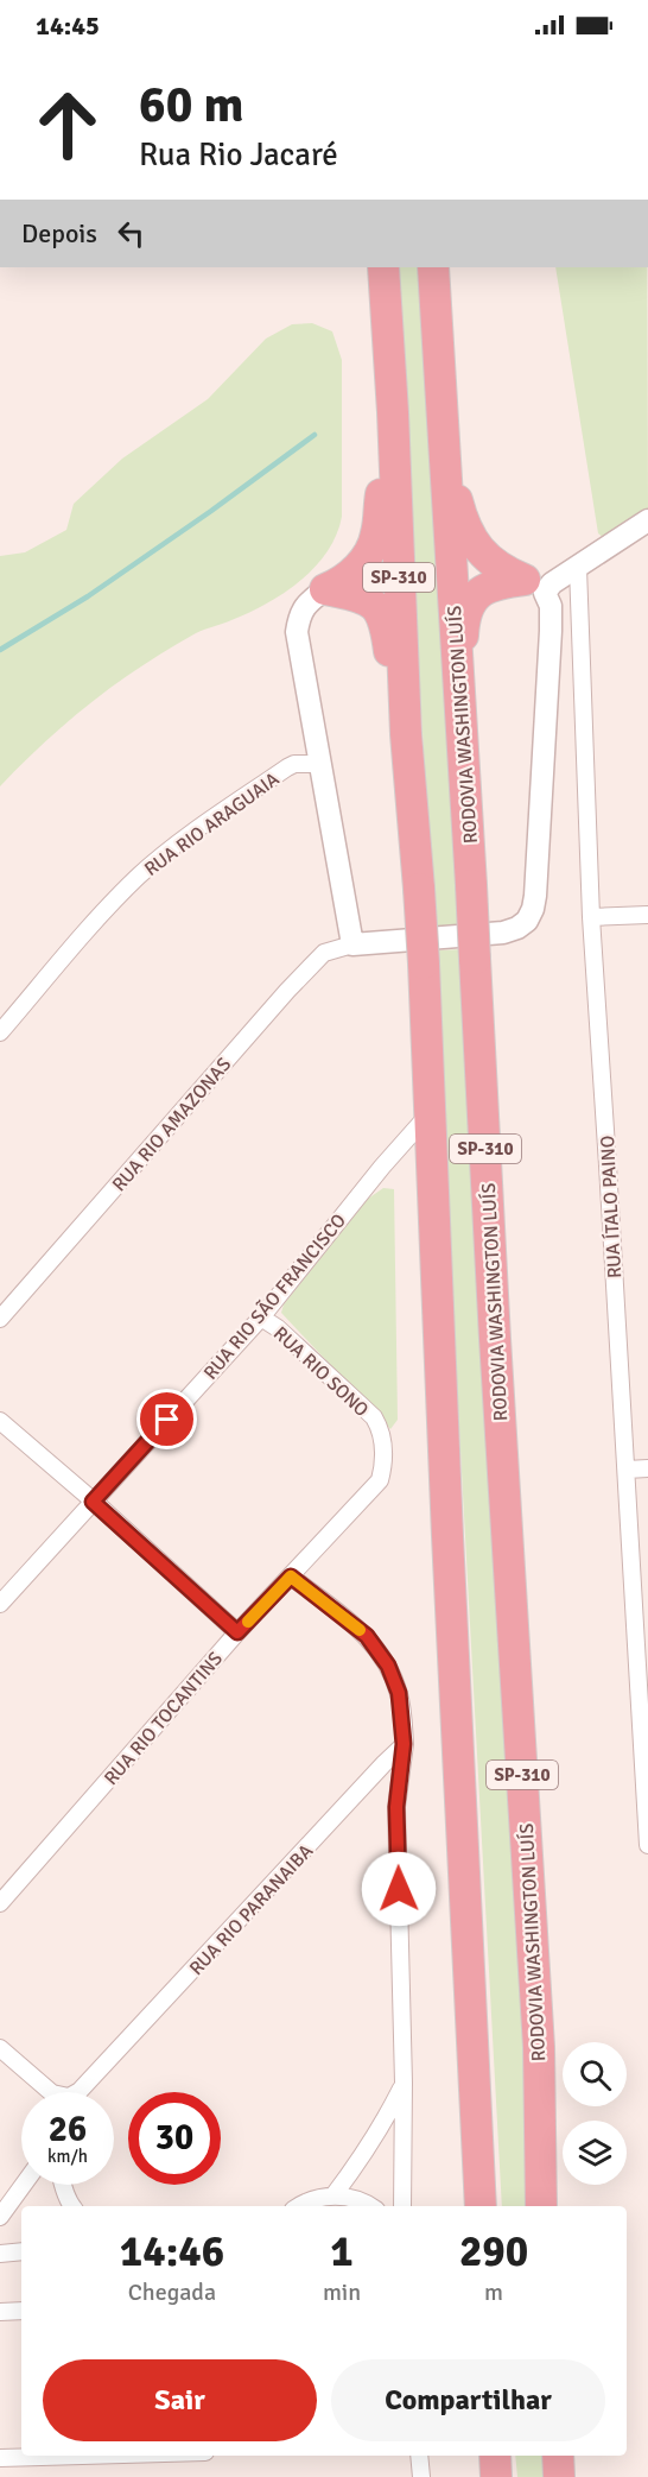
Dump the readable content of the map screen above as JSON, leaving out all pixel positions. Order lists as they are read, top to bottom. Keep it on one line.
{"streets":{"highway":["SP-310","RODOVIA WASHINGTON LUÍS"],"street":["RUA RIO ARAGUAIA","RUA RIO AMAZONAS","RUA ÍTALO PAINO","RUA RIO SÃO FRANCISCO","RUA RIO SONO","RUA RIO TOCANTINS","RUA RIO PARANAIBA"]},"crossings":[["SP-310","RUA RIO SÃO FRANCISCO"],["RUA RIO SÃO FRANCISCO","RUA RIO SONO"],["RUA RIO SONO","RUA RIO TOCANTINS"]],"page":{"status":"14:45","turn":["60 m","Rua Rio Jacaré"],"then":"Depois","speed":"26 km/h","limit":"30","eta":["14:46","Chegada","1","min","290","m"],"buttons":["Sair","Compartilhar"]}}
